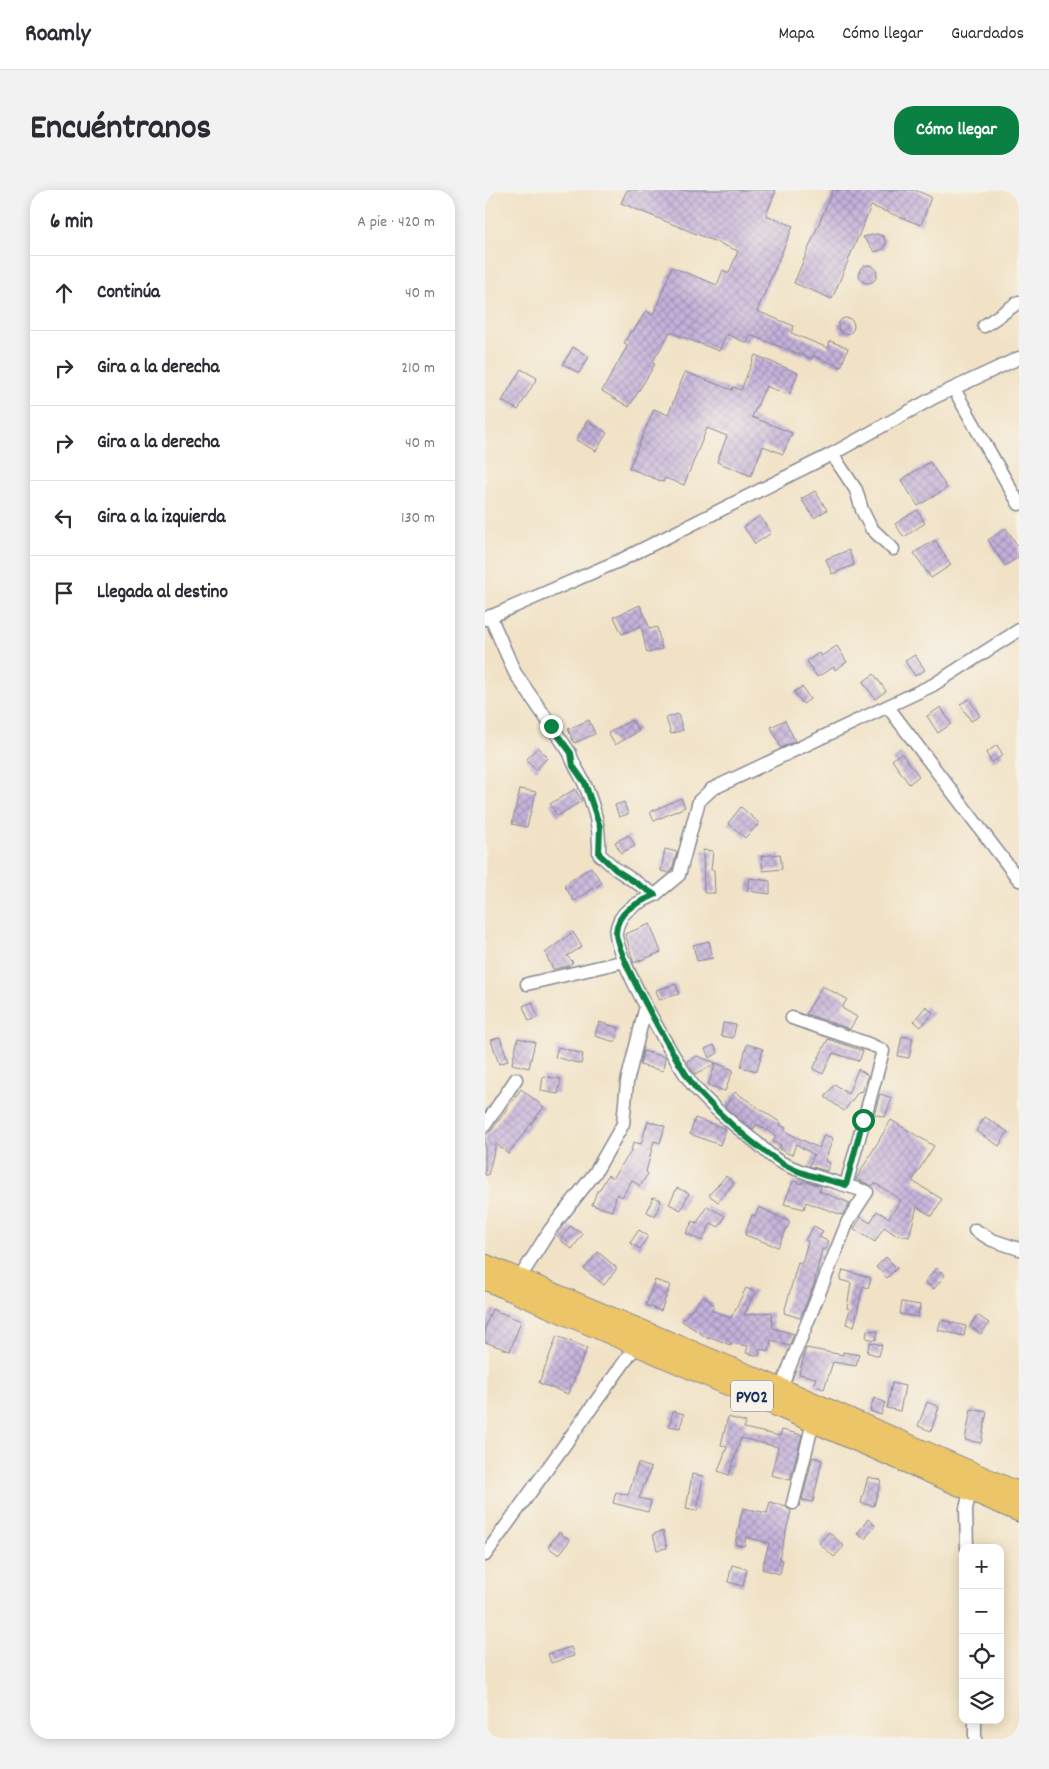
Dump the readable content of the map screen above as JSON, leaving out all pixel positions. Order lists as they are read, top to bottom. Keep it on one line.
{"streets":{"highway":["PY02"]},"page":{"header":"Roamly","nav":["Mapa","Cómo llegar","Guardados"],"title":"Encuéntranos","buttons":"Cómo llegar","heading":["6 min","A pie · 420 m"],"list":[["Continúa","40 m"],["Gira a la derecha","210 m"],["Gira a la derecha","40 m"],["Gira a la izquierda","130 m"],"Llegada al destino"],"map_buttons":["+","−"]}}
